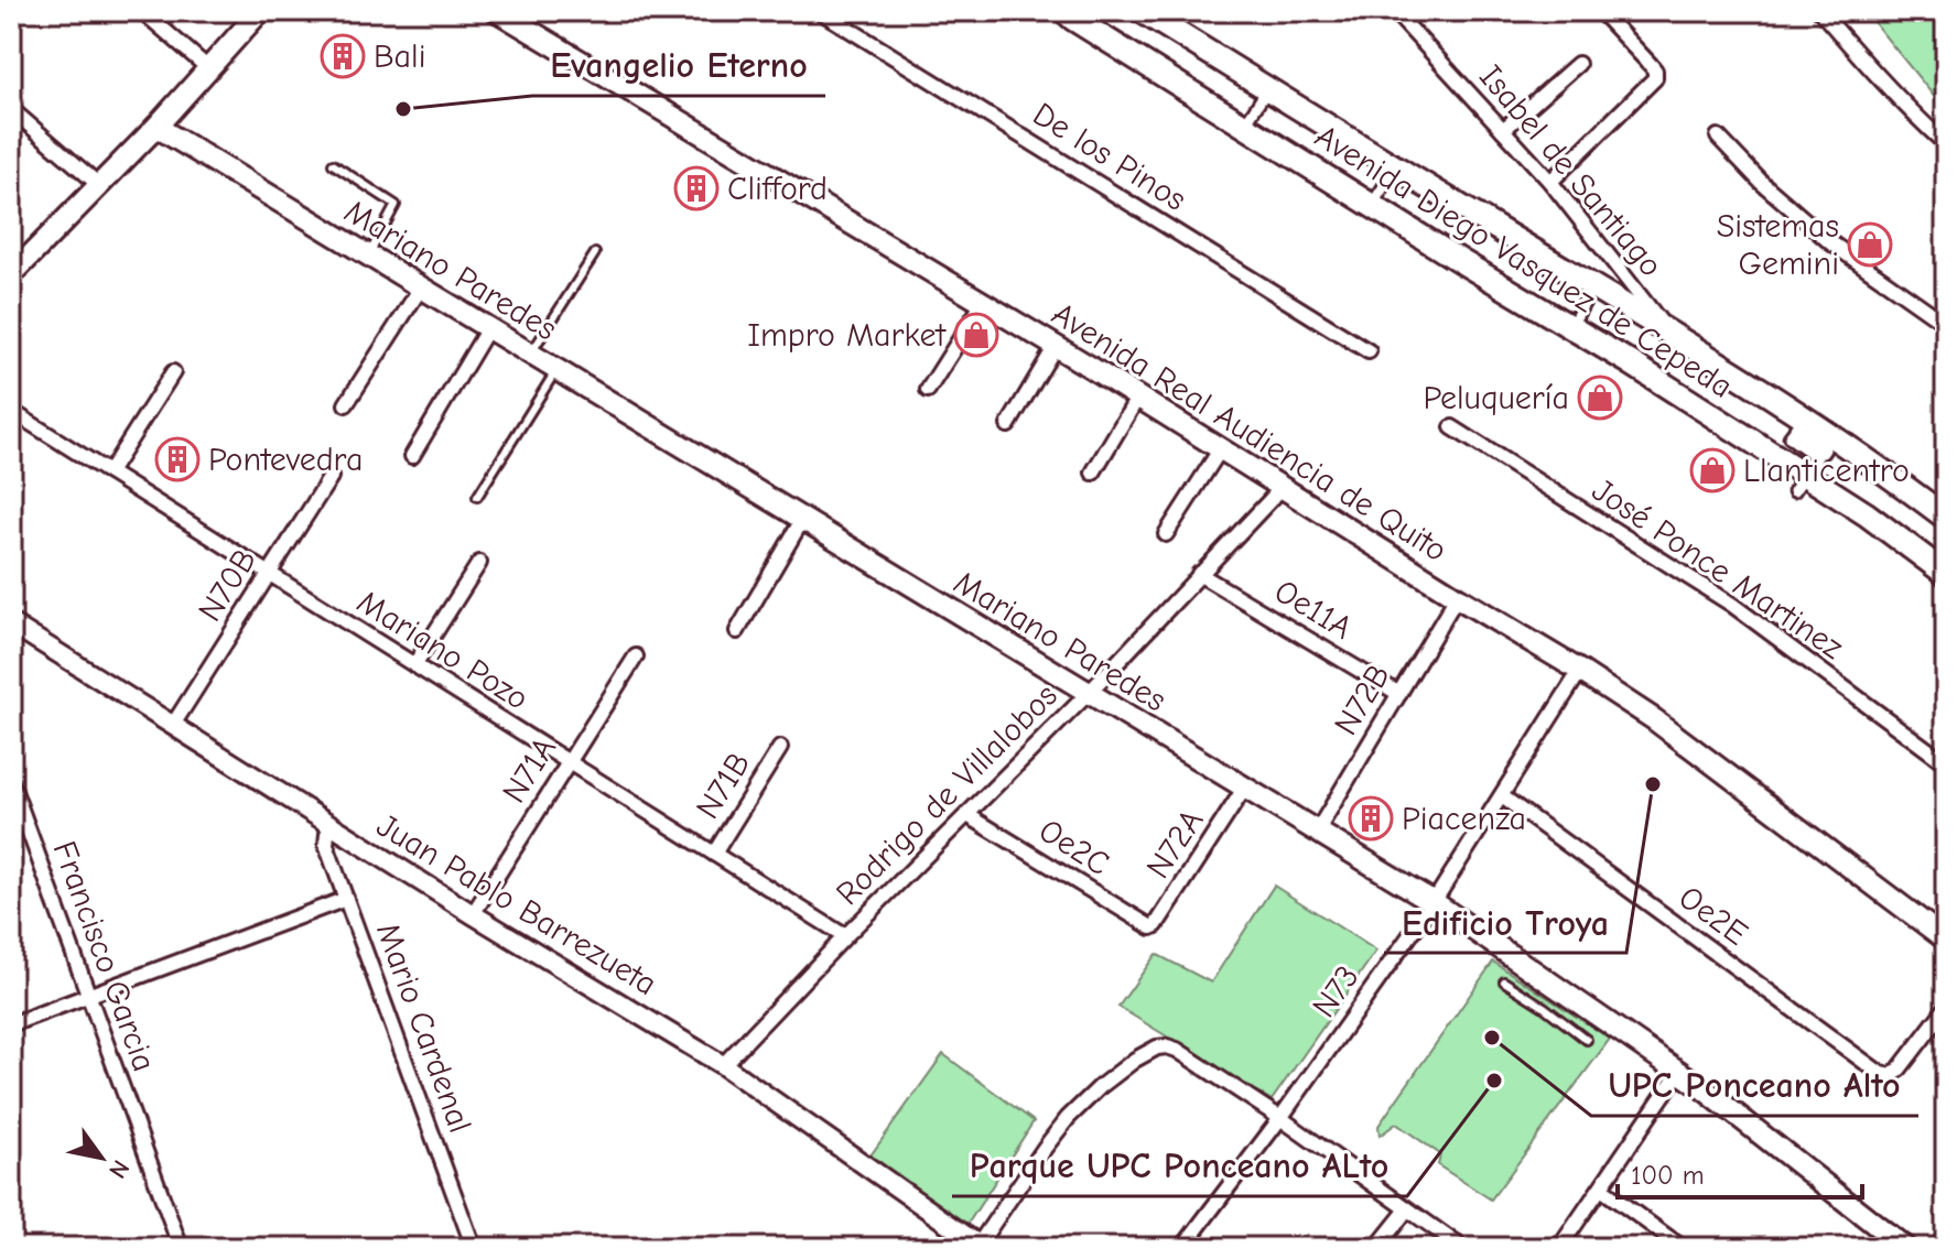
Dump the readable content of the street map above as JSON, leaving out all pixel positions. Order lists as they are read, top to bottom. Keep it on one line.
{"streets":{"main road":["Avenida Diego Vasquez de Cepeda","Mariano Paredes","Avenida Real Audiencia de Quito"],"street":["De los Pinos","Isabel de Santiago","José Ponce Martinez","N70B","Oe11A","Mariano Pozo","N72B","N71A","N71B","Rodrigo de Villalobos","N72A","Oe2C","Juan Pablo Barrezueta","Oe2E","Francisco Garcia","N73","Mario Cardenal"]},"crossings":[["Isabel de Santiago","Avenida Diego Vasquez de Cepeda"],["Mariano Paredes","N72B"],["Mariano Paredes","Rodrigo de Villalobos"],["Mariano Paredes","N72A"],["Mariano Paredes","N73"],["Avenida Real Audiencia de Quito","N72B"],["Avenida Real Audiencia de Quito","Rodrigo de Villalobos"],["Avenida Real Audiencia de Quito","N73"],["N70B","Mariano Pozo"],["N70B","Juan Pablo Barrezueta"],["Oe11A","N72B"],["Oe11A","Rodrigo de Villalobos"],["Mariano Pozo","N71A"],["Mariano Pozo","N71B"],["Mariano Pozo","Rodrigo de Villalobos"],["N71A","Juan Pablo Barrezueta"],["Rodrigo de Villalobos","Oe2C"],["Rodrigo de Villalobos","Juan Pablo Barrezueta"],["N72A","Oe2C"],["Juan Pablo Barrezueta","Mario Cardenal"],["Oe2E","N73"]],"places":{"building":["Bali","Clifford","Pontevedra","Piacenza"],"other":["Evangelio Eterno","Edificio Troya","UPC Ponceano Alto","Parque UPC Ponceano ALto"],"shop":["Sistemas Gemini","Impro Market","Peluquería","Llanticentro"]},"scale_bar":"100 m","north":"bottom right"}
